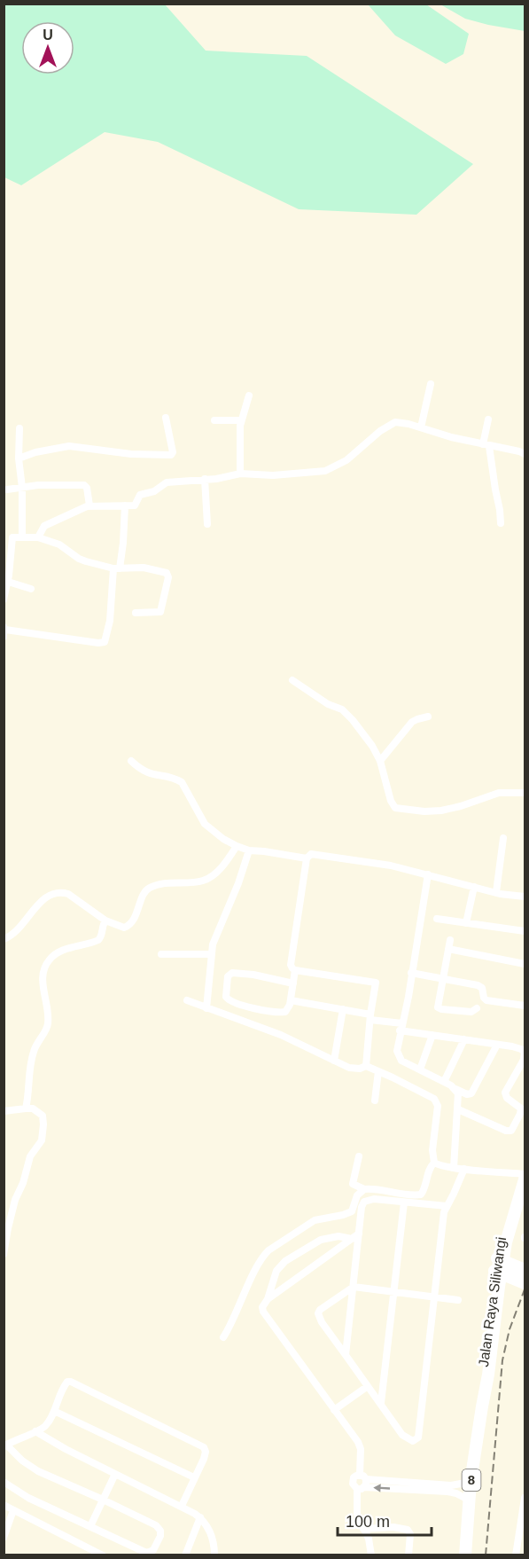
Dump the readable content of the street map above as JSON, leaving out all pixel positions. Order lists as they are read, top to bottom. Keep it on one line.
{"streets":{"highway":["Jalan Raya Siliwangi","8"]},"scale_bar":"100 m","north":"top"}
